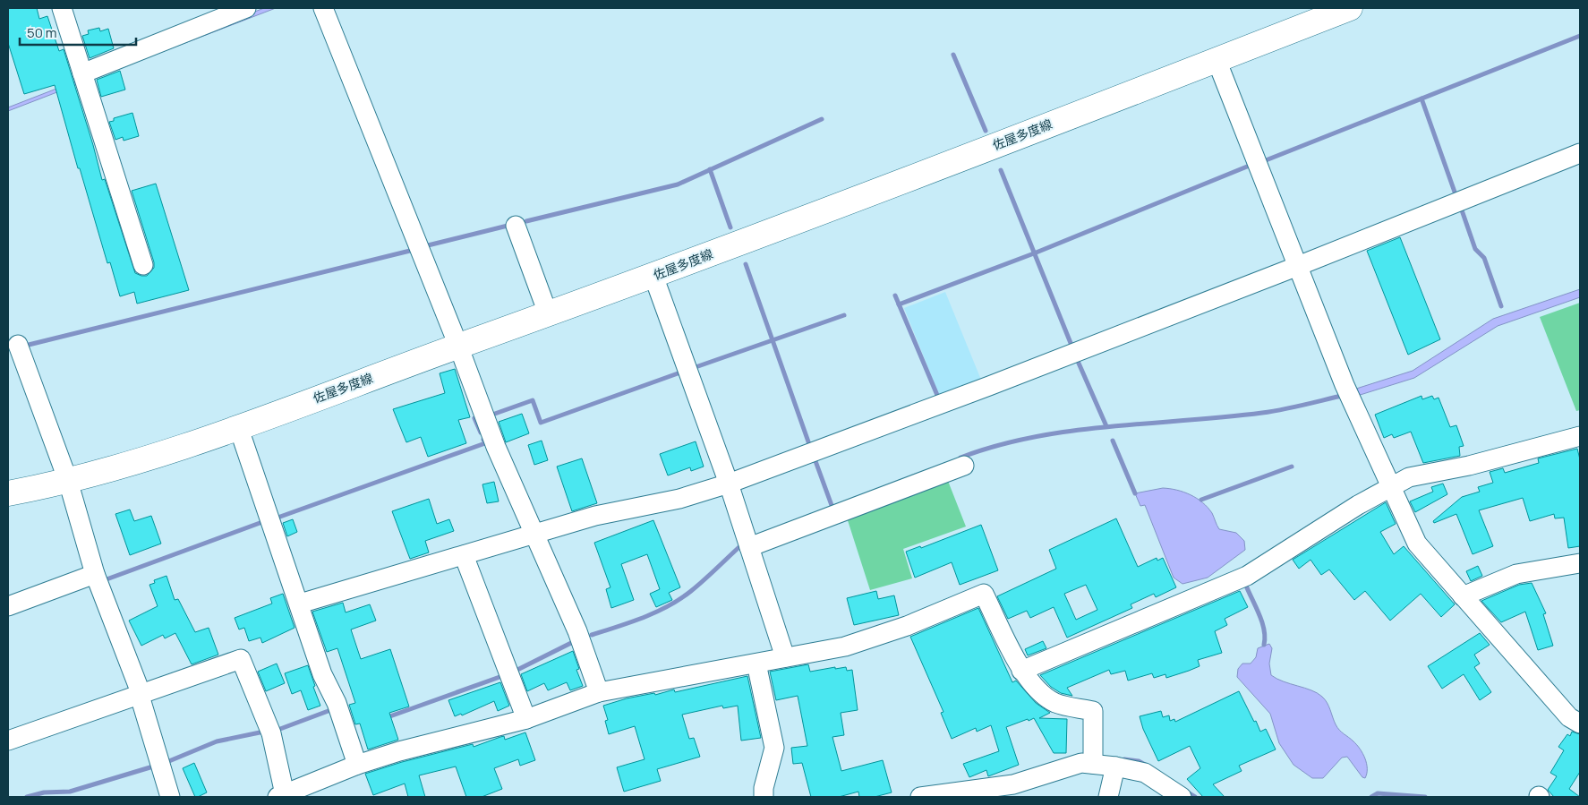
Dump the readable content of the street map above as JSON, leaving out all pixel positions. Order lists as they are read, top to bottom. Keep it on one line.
{"streets":{"main road":["佐屋多度線"]},"scale_bar":"50 m"}
